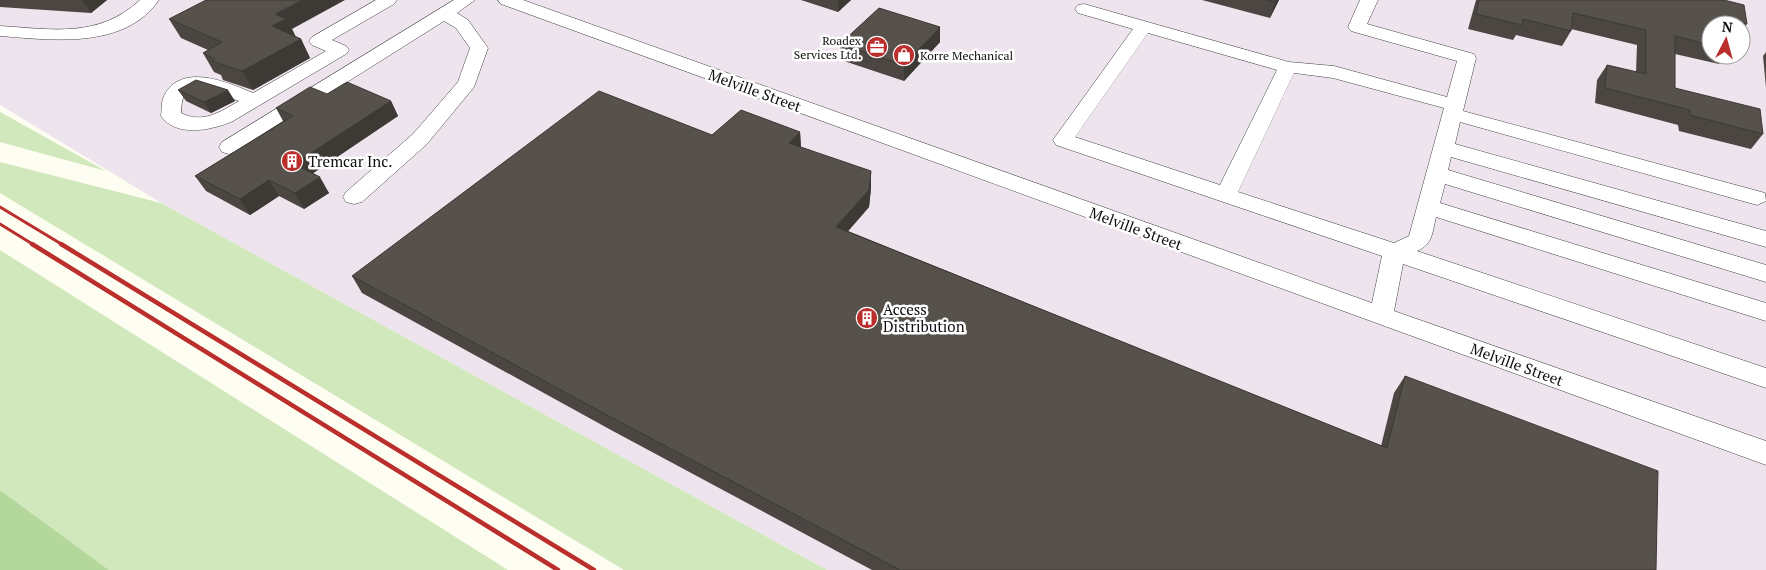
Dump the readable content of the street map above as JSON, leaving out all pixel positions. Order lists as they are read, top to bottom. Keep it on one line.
{"streets":{"street":["Melville Street"]},"places":{"office":["Roadex Services Ltd."],"shop":["Korre Mechanical"],"building":["Tremcar Inc.","Access Distribution"]},"north":"top"}
